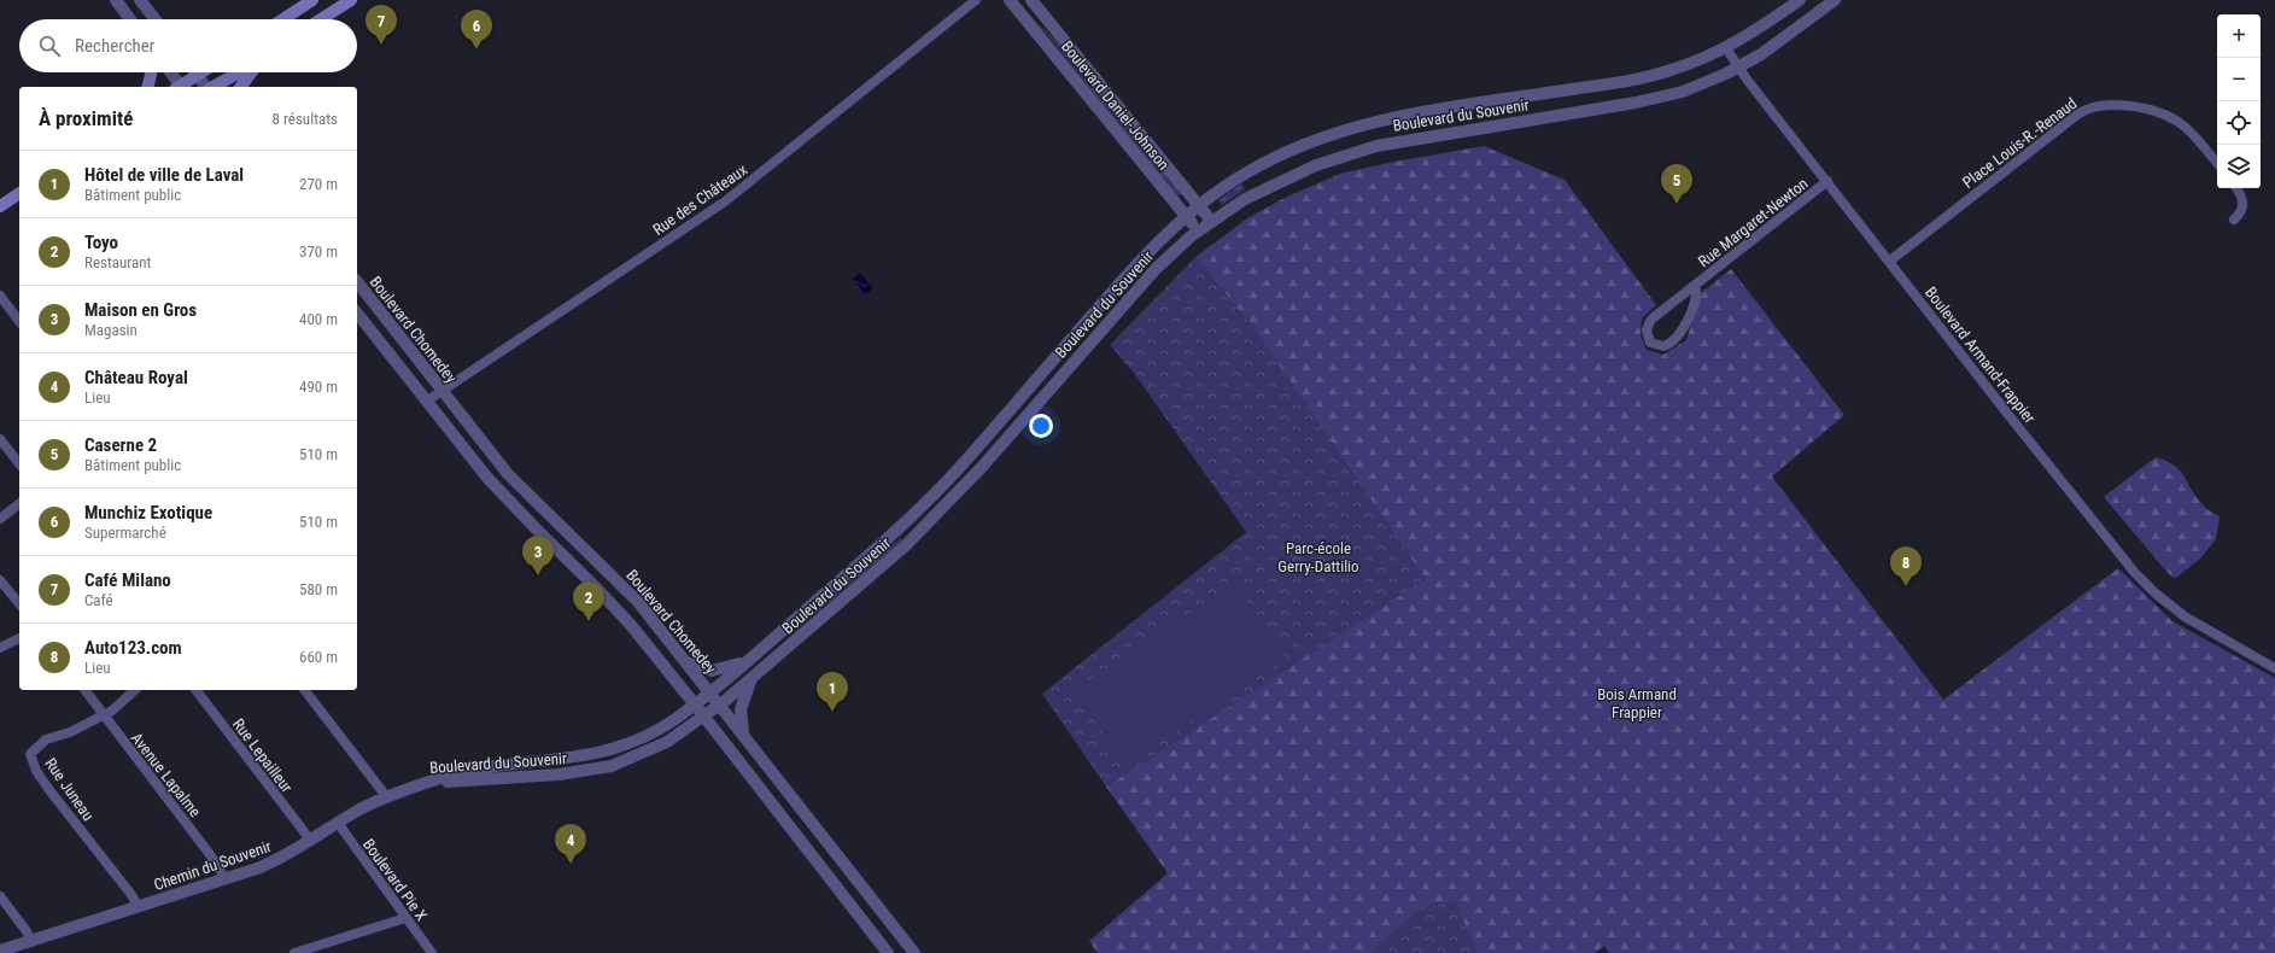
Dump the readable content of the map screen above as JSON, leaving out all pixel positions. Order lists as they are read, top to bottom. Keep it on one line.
{"streets":{"street":["Boulevard Daniel-Johnson","Boulevard du Souvenir","Place Louis-R.-Renaud","Rue des Châteaux","Rue Margaret-Newton","Boulevard Chomedey","Boulevard Armand-Frappier","Rue Lepailleur","Avenue Lapalme","Rue Juneau","Chemin du Souvenir","Boulevard Pie X"]},"crossings":[["Boulevard Daniel-Johnson","Boulevard du Souvenir"],["Boulevard du Souvenir","Boulevard Chomedey"],["Boulevard du Souvenir","Boulevard Armand-Frappier"],["Boulevard du Souvenir","Chemin du Souvenir"],["Place Louis-R.-Renaud","Boulevard Armand-Frappier"],["Rue des Châteaux","Boulevard Chomedey"],["Rue Margaret-Newton","Boulevard Armand-Frappier"],["Rue Lepailleur","Chemin du Souvenir"],["Avenue Lapalme","Rue Juneau"],["Avenue Lapalme","Chemin du Souvenir"],["Rue Juneau","Chemin du Souvenir"],["Chemin du Souvenir","Boulevard Pie X"]],"parks":["Parc-école Gerry-Dattilio","Bois Armand Frappier"],"page":{"pins":["7","6","5","3","8","2","1","4"],"map_buttons":["+","−"],"search":"Rechercher","heading":["À proximité","8 résultats"],"list":[{"mark":"1","name":"Hôtel de ville de Laval","note":"Bâtiment public","value":"270 m"},{"mark":"2","name":"Toyo","note":"Restaurant","value":"370 m"},{"mark":"3","name":"Maison en Gros","note":"Magasin","value":"400 m"},{"mark":"4","name":"Château Royal","note":"Lieu","value":"490 m"},{"mark":"5","name":"Caserne 2","note":"Bâtiment public","value":"510 m"},{"mark":"6","name":"Munchiz Exotique","note":"Supermarché","value":"510 m"},{"mark":"7","name":"Café Milano","note":"Café","value":"580 m"},{"mark":"8","name":"Auto123.com","note":"Lieu","value":"660 m"}]}}
